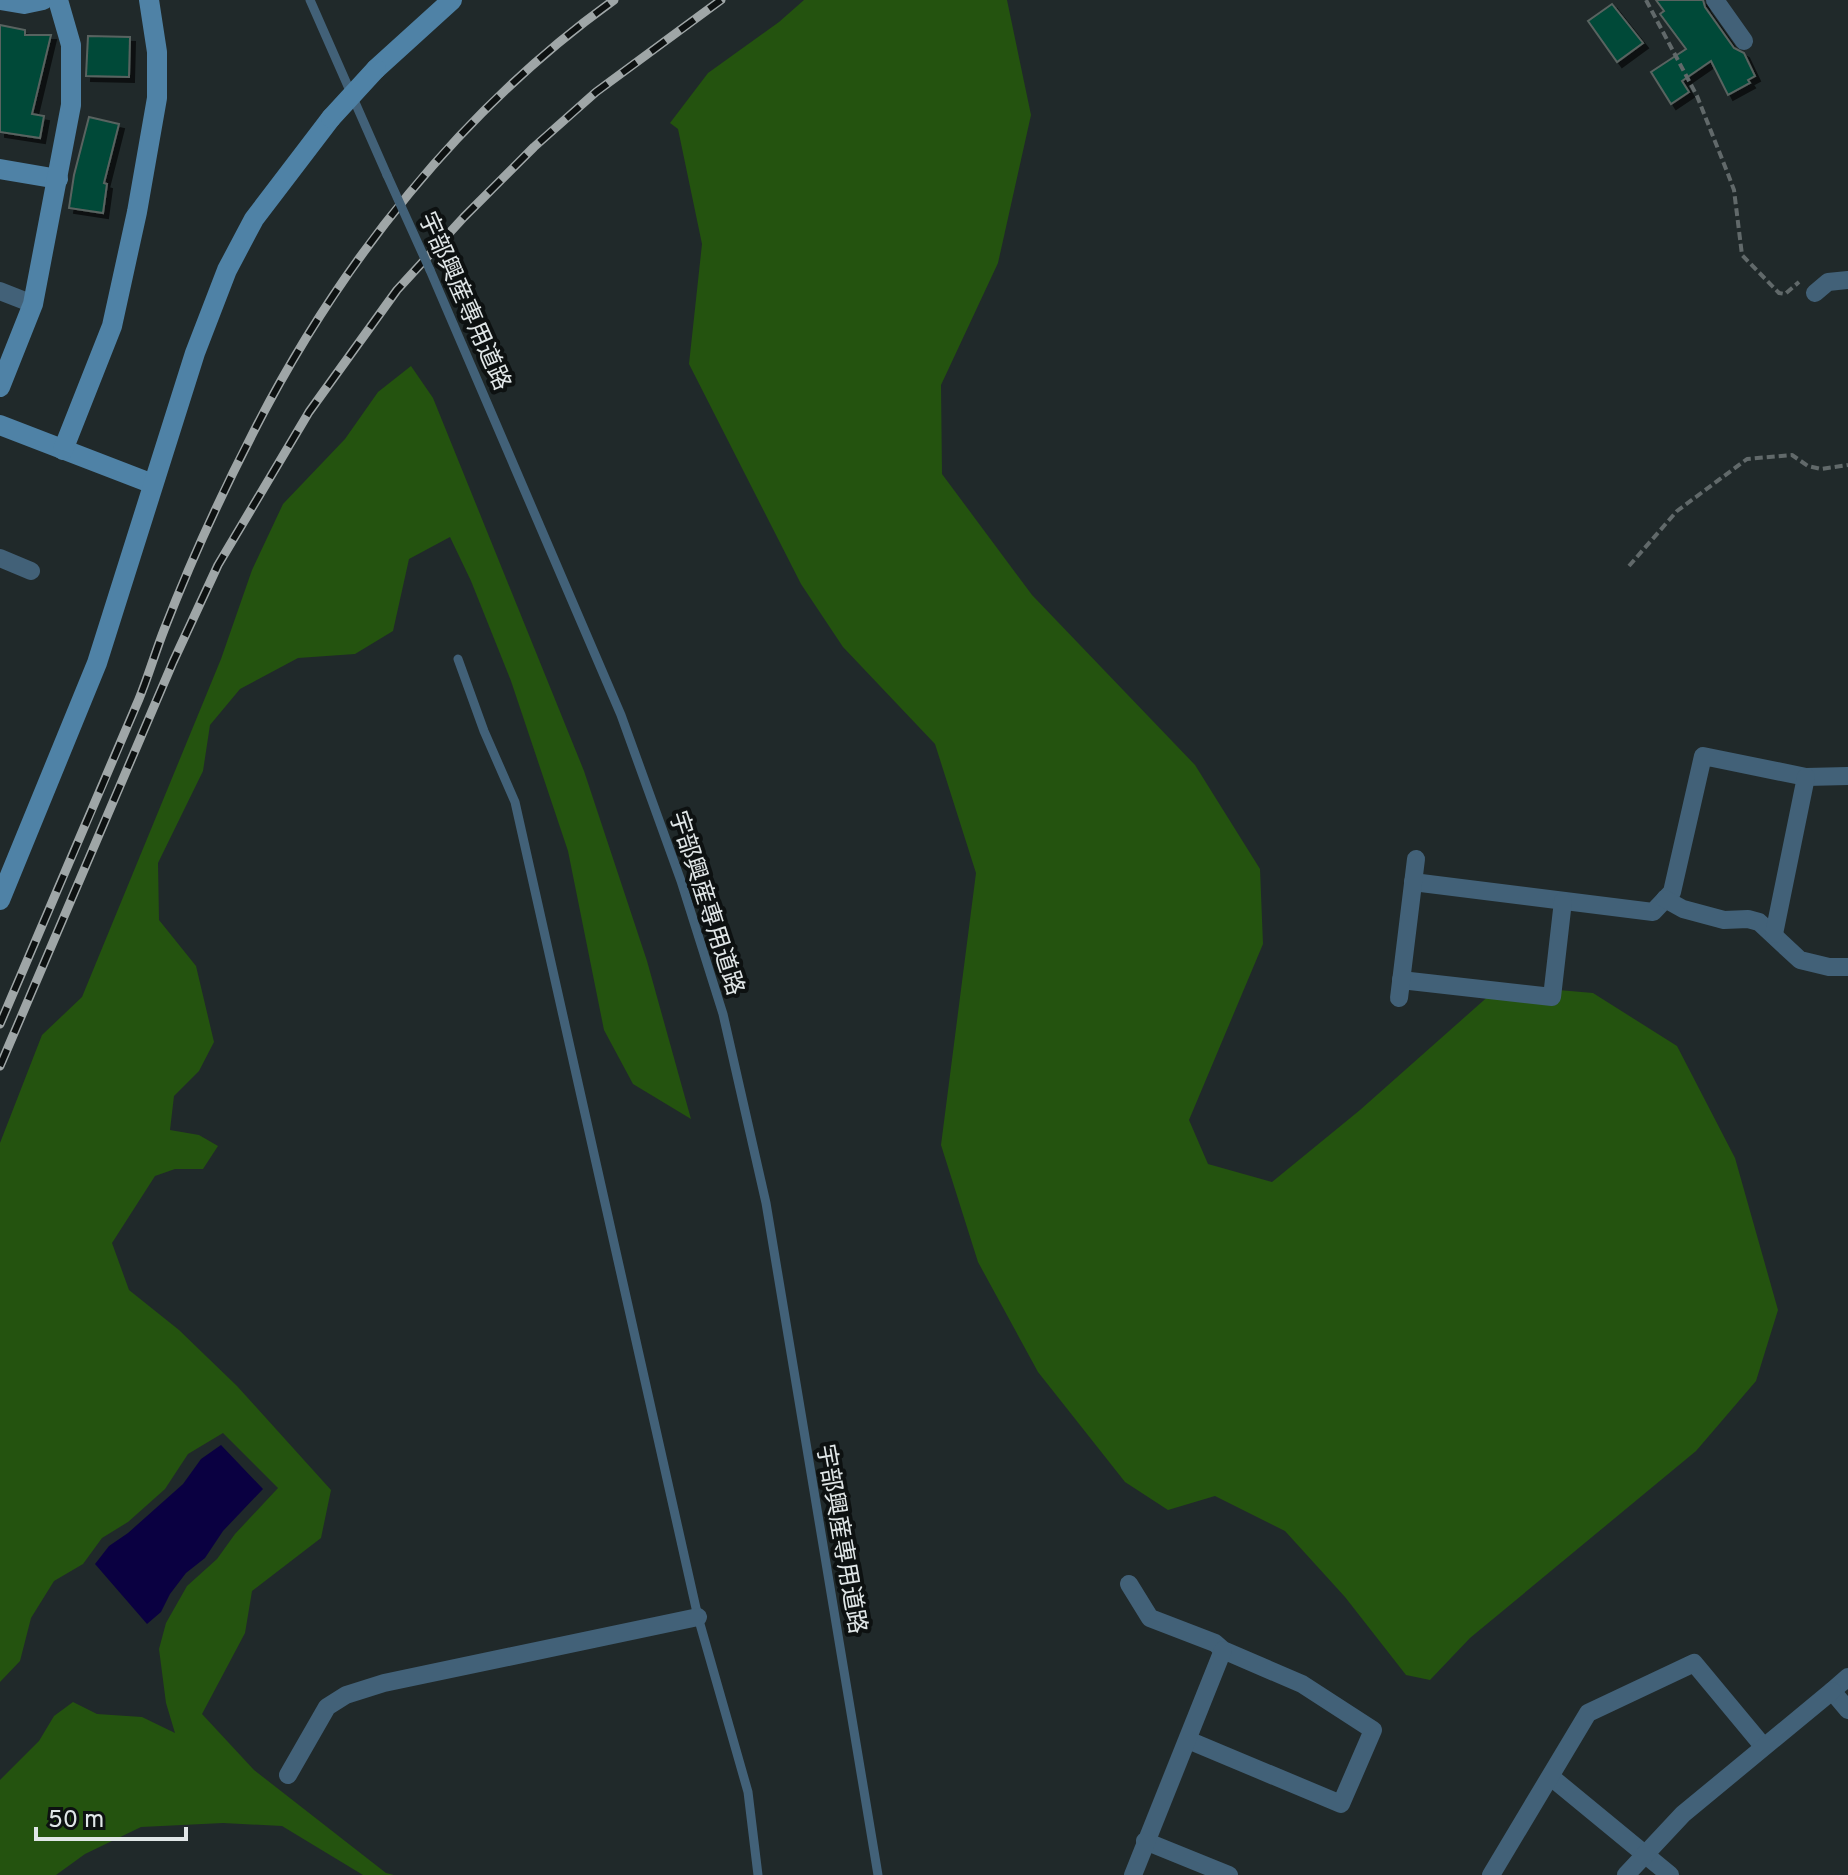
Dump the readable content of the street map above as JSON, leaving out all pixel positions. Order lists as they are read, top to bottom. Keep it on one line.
{"streets":{"lane":["宇部興産専用道路"]},"scale_bar":"50 m"}
